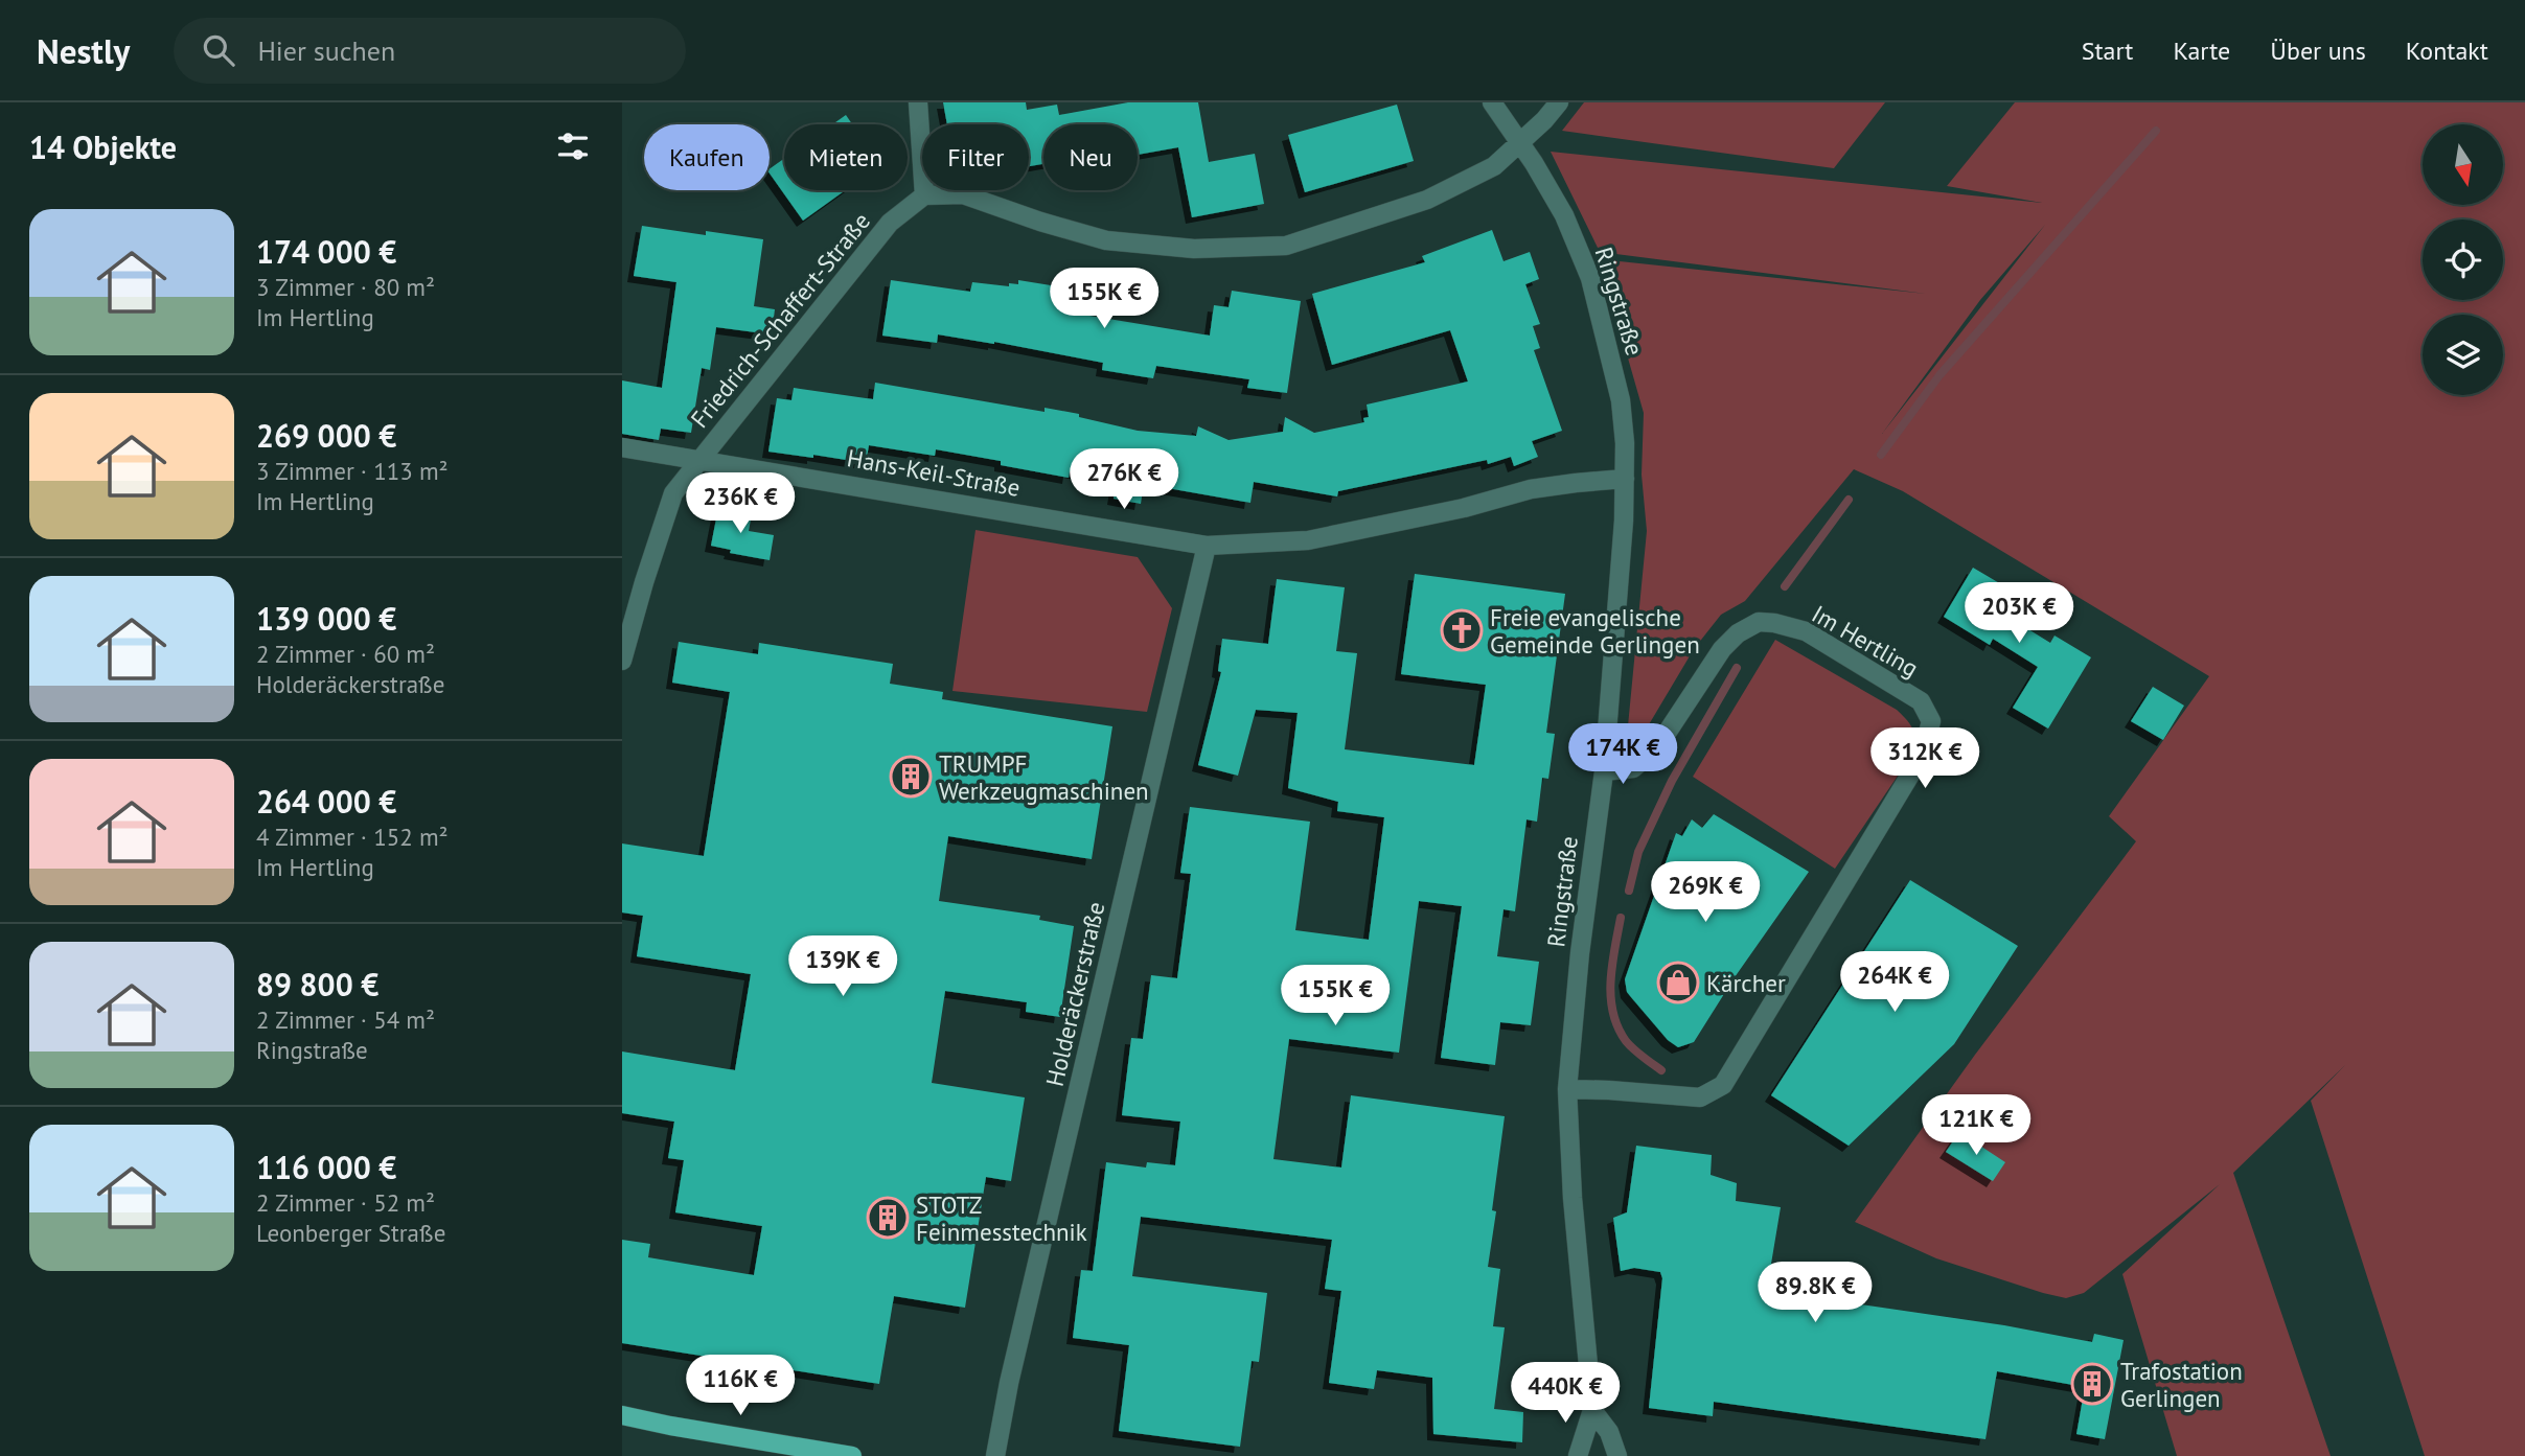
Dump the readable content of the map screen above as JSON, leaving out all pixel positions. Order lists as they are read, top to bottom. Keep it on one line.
{"streets":{"street":["Ringstraße","Friedrich-Schaffert-Straße","Hans-Keil-Straße","Im Hertling","Holderäckerstraße"]},"crossings":[["Ringstraße","Hans-Keil-Straße"],["Ringstraße","Im Hertling"],["Friedrich-Schaffert-Straße","Hans-Keil-Straße"],["Hans-Keil-Straße","Holderäckerstraße"]],"places":{"church":["Freie evangelische Gemeinde Gerlingen"],"building":["TRUMPF Werkzeugmaschinen","STOTZ Feinmesstechnik","Trafostation Gerlingen"],"shop":["Kärcher"]},"north":"bottom","page":{"header":"Nestly","search":"Hier suchen","nav":["Start","Karte","Über uns","Kontakt"],"heading":"14 Objekte","chip":["Kaufen","Mieten","Filter","Neu"],"list":[{"name":"174 000 €","note":"3 Zimmer · 80 m² · Im Hertling"},{"name":"269 000 €","note":"3 Zimmer · 113 m² · Im Hertling"},{"name":"139 000 €","note":"2 Zimmer · 60 m² · Holderäckerstraße"},{"name":"264 000 €","note":"4 Zimmer · 152 m² · Im Hertling"},{"name":"89 800 €","note":"2 Zimmer · 54 m² · Ringstraße"},{"name":"116 000 €","note":"2 Zimmer · 52 m² · Leonberger Straße"}],"price":["155K €","276K €","236K €","203K €","174K €","312K €","269K €","139K €","264K €","155K €","121K €","89.8K €","116K €","440K €"]}}
